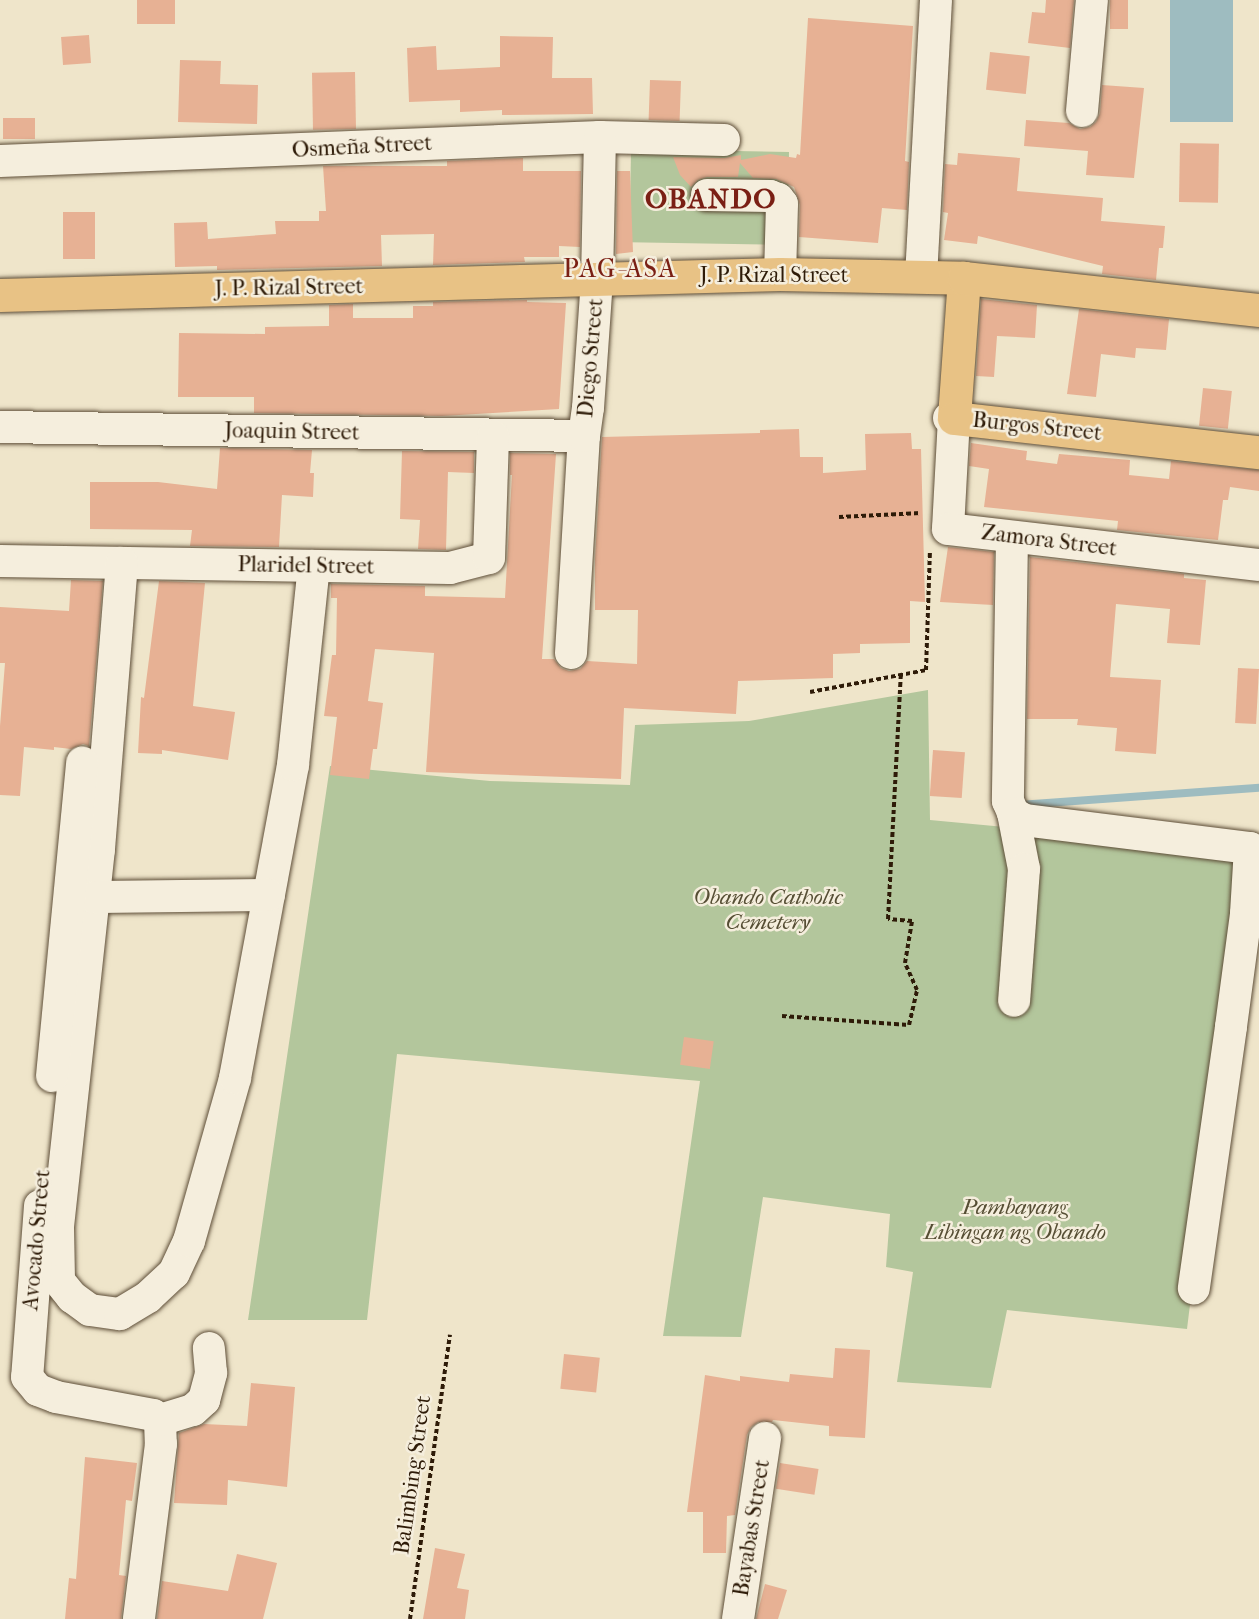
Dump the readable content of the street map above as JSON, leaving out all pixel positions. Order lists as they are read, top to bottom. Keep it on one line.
{"streets":{"main road":["J. P. Rizal Street","Burgos Street"],"street":["Osmeña Street","Diego Street","Joaquin Street","Zamora Street","Plaridel Street","Avocado Street","Bayabas Street"],"path":["Balimbing Street"]},"crossings":[["Osmeña Street","Diego Street"],["J. P. Rizal Street","Diego Street"],["J. P. Rizal Street","Burgos Street"],["Diego Street","Joaquin Street"],["Burgos Street","Zamora Street"],["Joaquin Street","Plaridel Street"]],"districts":["OBANDO","PAG-ASA"],"parks":["Obando Catholic Cemetery","Pambayang Libingan ng Obando"]}
